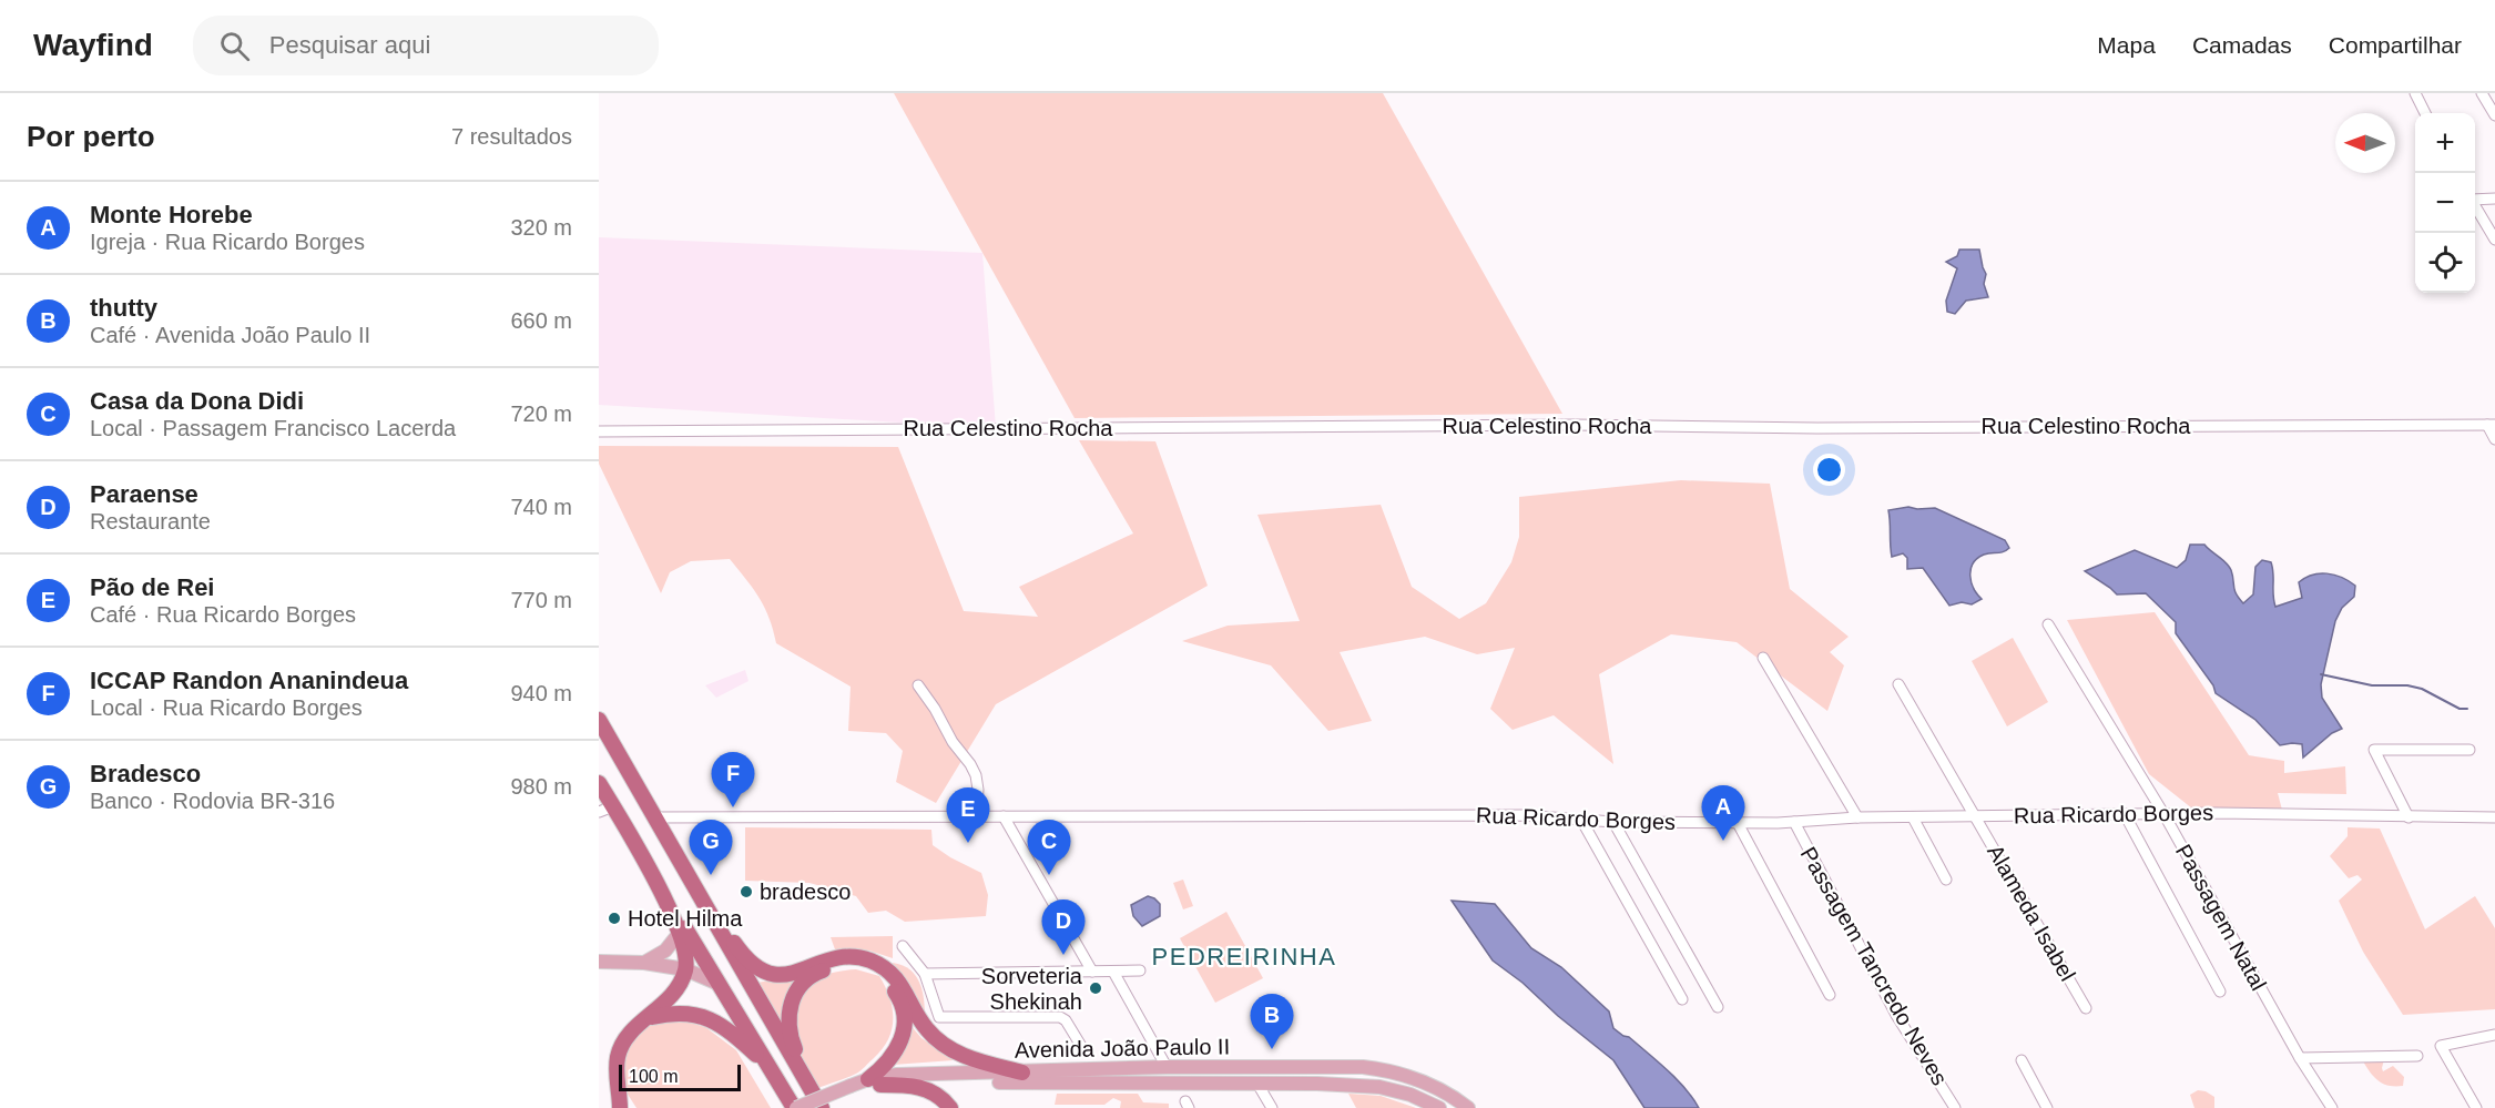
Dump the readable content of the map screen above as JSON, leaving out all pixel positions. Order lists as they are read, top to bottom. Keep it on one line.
{"streets":{"main road":["Avenida João Paulo II"],"street":["Rua Celestino Rocha","Rua Ricardo Borges","Alameda Isabel","Passagem Natal","Passagem Tancredo Neves"]},"crossings":[["Rua Ricardo Borges","Alameda Isabel"],["Rua Ricardo Borges","Passagem Natal"],["Rua Ricardo Borges","Passagem Tancredo Neves"]],"districts":["PEDREIRINHA"],"places":["bradesco","Hotel Hilma","Sorveteria Shekinah"],"scale_bar":"100 m","north":"left","page":{"header":"Wayfind","search":"Pesquisar aqui","nav":["Mapa","Camadas","Compartilhar"],"heading":["Por perto","7 resultados"],"map_buttons":["+","−"],"list":[{"mark":"A","name":"Monte Horebe","note":"Igreja · Rua Ricardo Borges","value":"320 m"},{"mark":"B","name":"thutty","note":"Café · Avenida João Paulo II","value":"660 m"},{"mark":"C","name":"Casa da Dona Didi","note":"Local · Passagem Francisco Lacerda","value":"720 m"},{"mark":"D","name":"Paraense","note":"Restaurante","value":"740 m"},{"mark":"E","name":"Pão de Rei","note":"Café · Rua Ricardo Borges","value":"770 m"},{"mark":"F","name":"ICCAP Randon Ananindeua","note":"Local · Rua Ricardo Borges","value":"940 m"},{"mark":"G","name":"Bradesco","note":"Banco · Rodovia BR-316","value":"980 m"}],"pins":["F","A","E","C","G","D","B"],"scale":"100 m"}}
